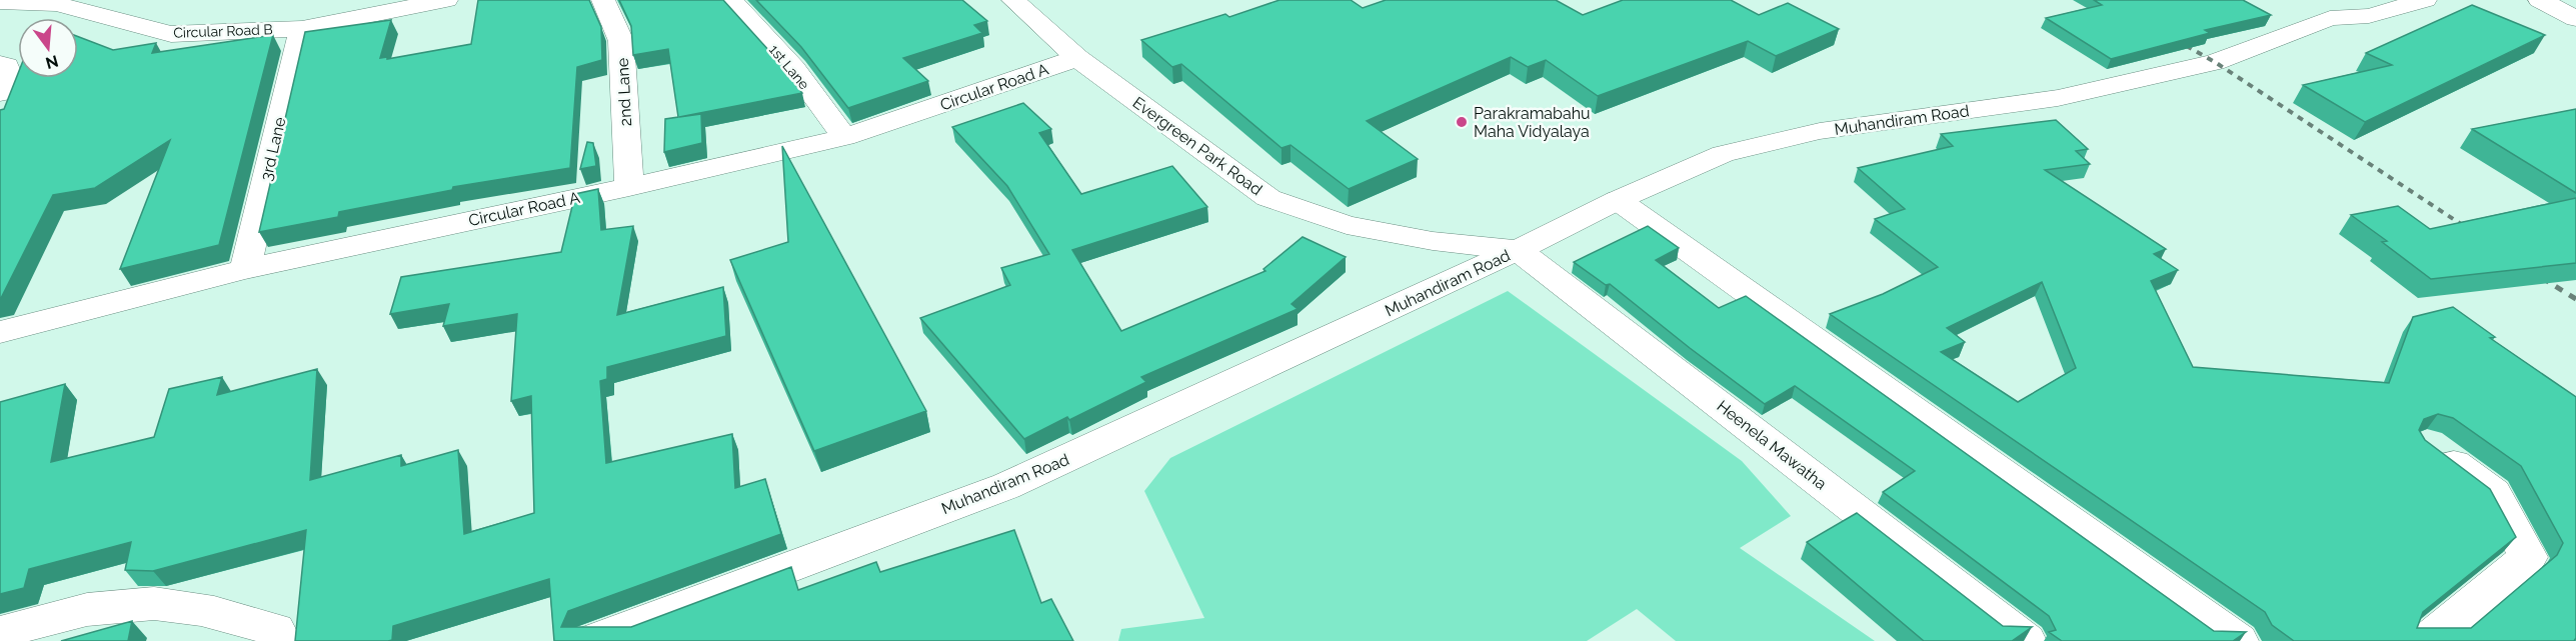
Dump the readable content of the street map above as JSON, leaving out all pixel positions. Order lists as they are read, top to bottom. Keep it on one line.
{"streets":{"main road":["Circular Road B","1st Lane","Circular Road A","2nd Lane","Muhandiram Road","Evergreen Park Road","3rd Lane","Heenela Mawatha"]},"crossings":[["Circular Road B","3rd Lane"],["1st Lane","Circular Road A"],["Circular Road A","2nd Lane"],["Circular Road A","Evergreen Park Road"],["Circular Road A","3rd Lane"],["Muhandiram Road","Evergreen Park Road"],["Muhandiram Road","Heenela Mawatha"],["Evergreen Park Road","Heenela Mawatha"]],"places":["Parakramabahu Maha Vidyalaya"],"north":"bottom"}
